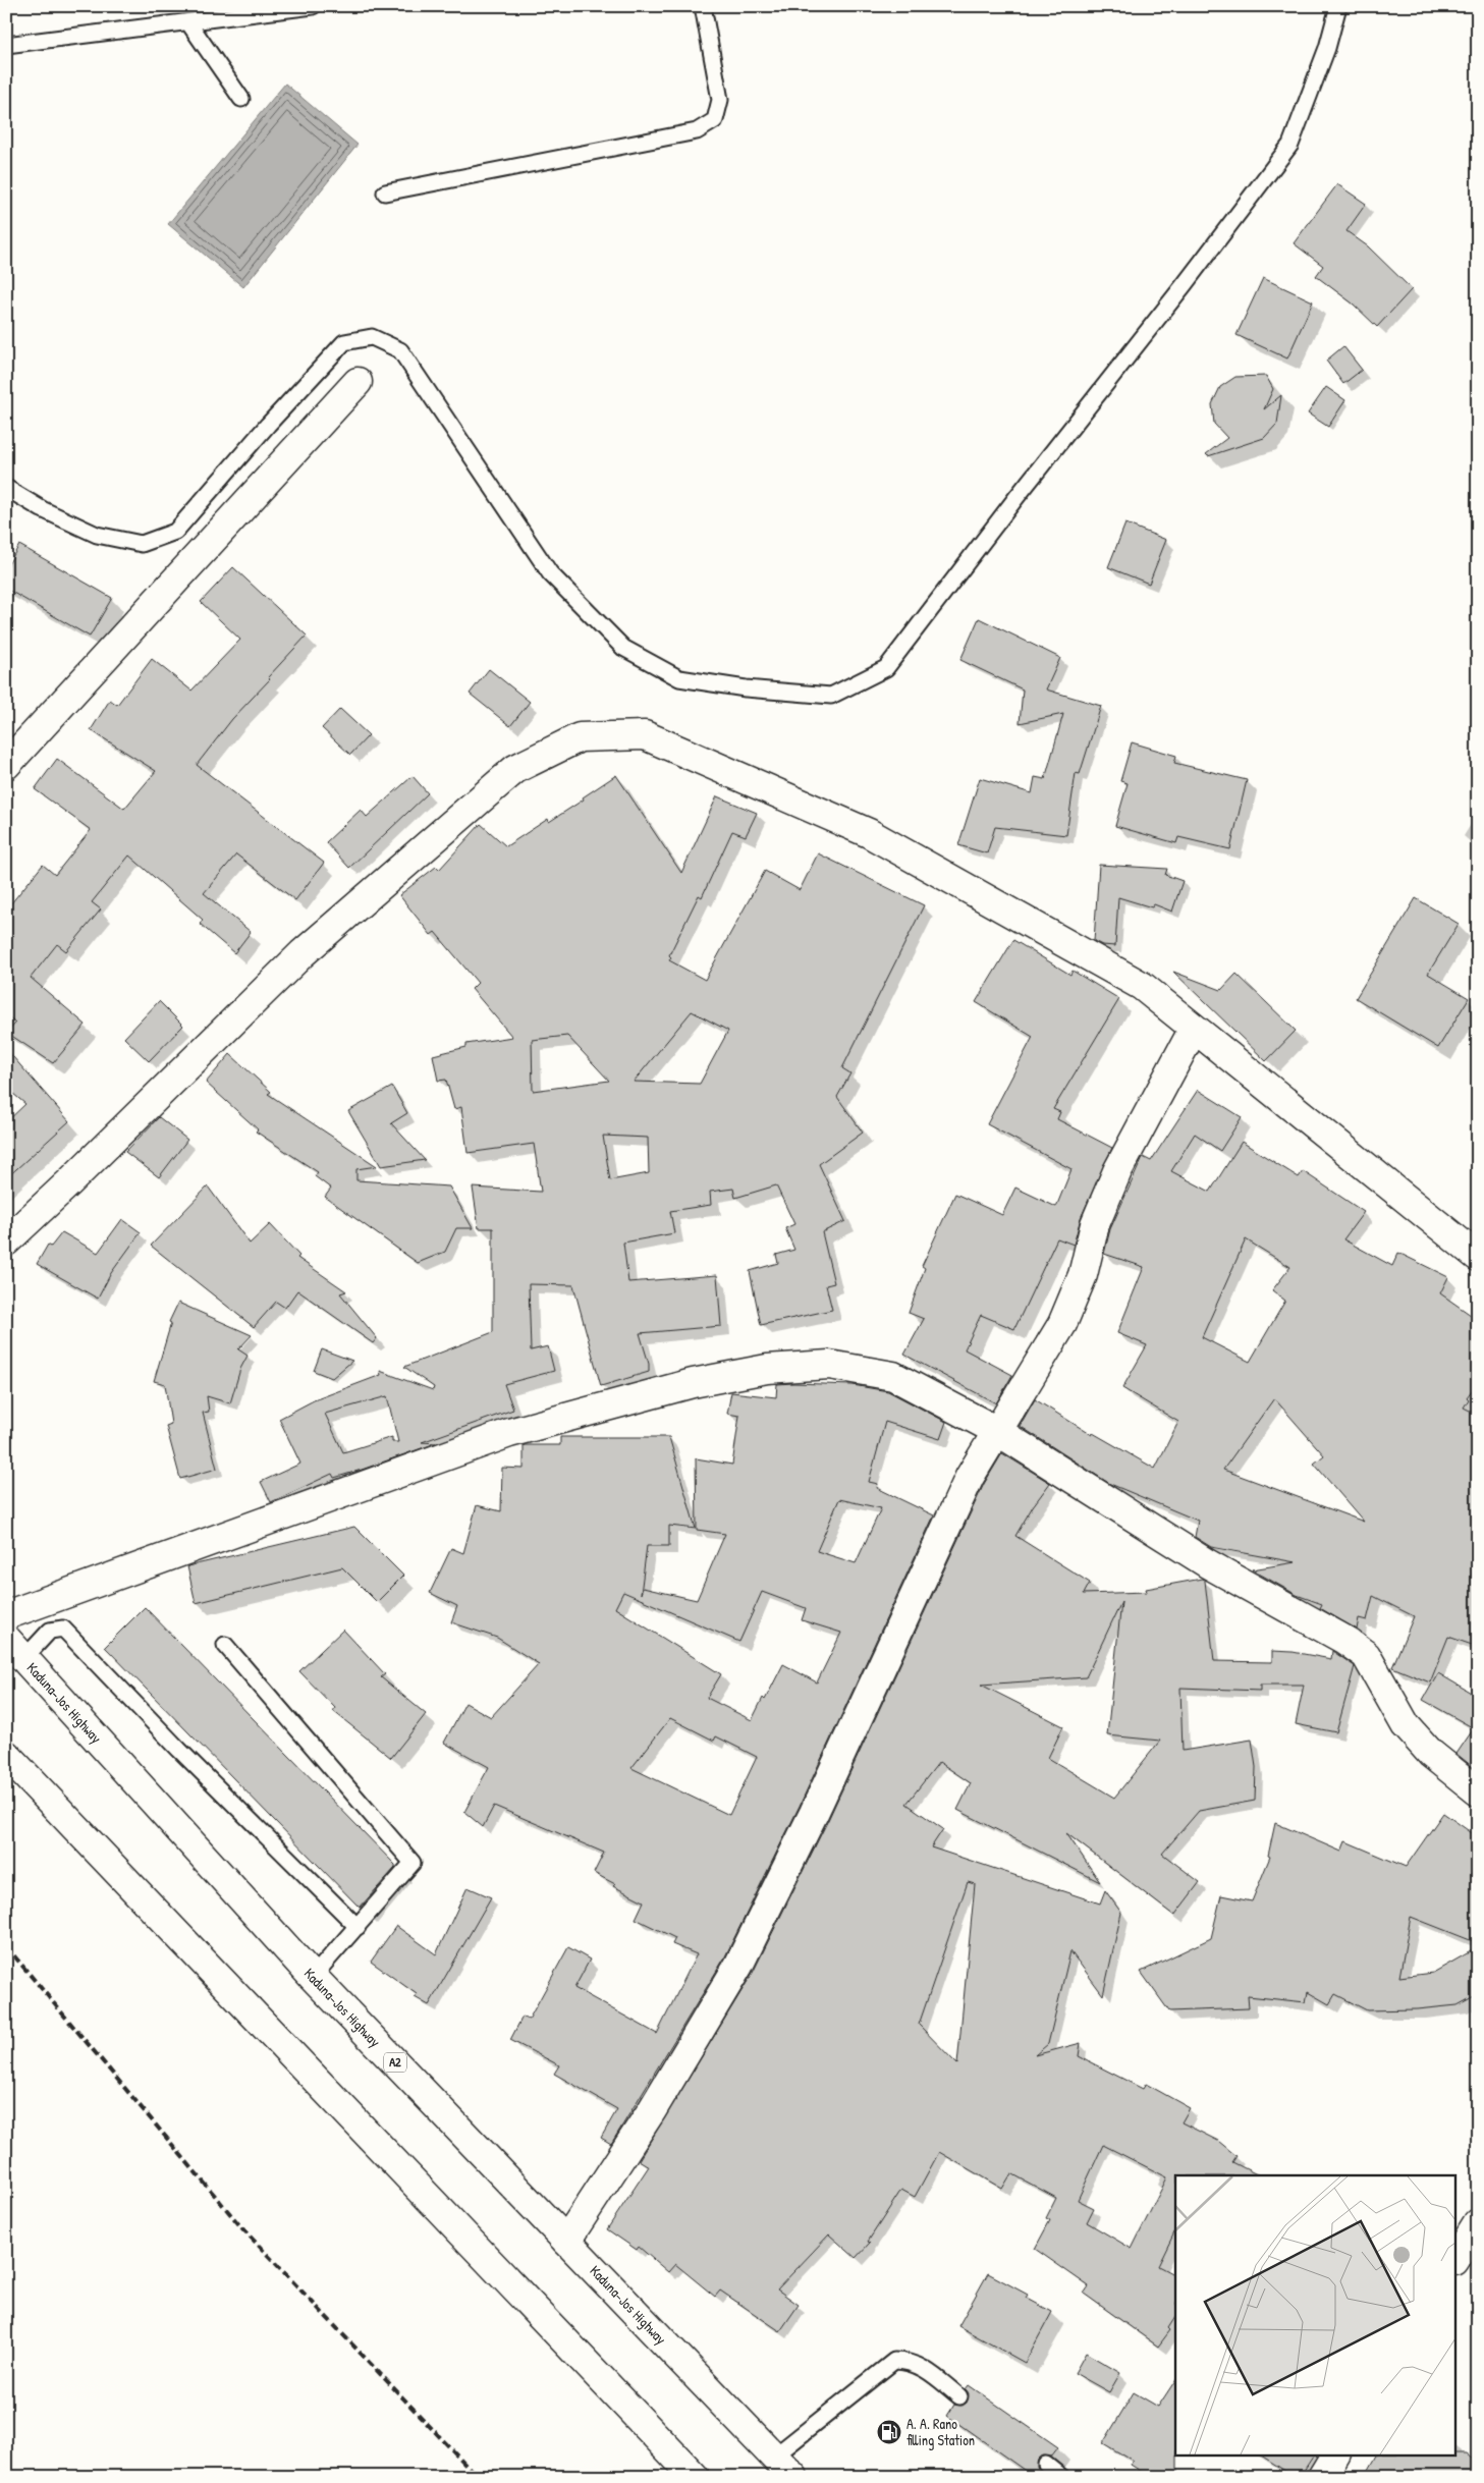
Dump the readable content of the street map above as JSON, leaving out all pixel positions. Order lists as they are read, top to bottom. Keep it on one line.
{"streets":{"main road":["Kaduna-Jos Highway","A2"]},"places":{"fuel station":["A. A. Rano filling Station"]}}
